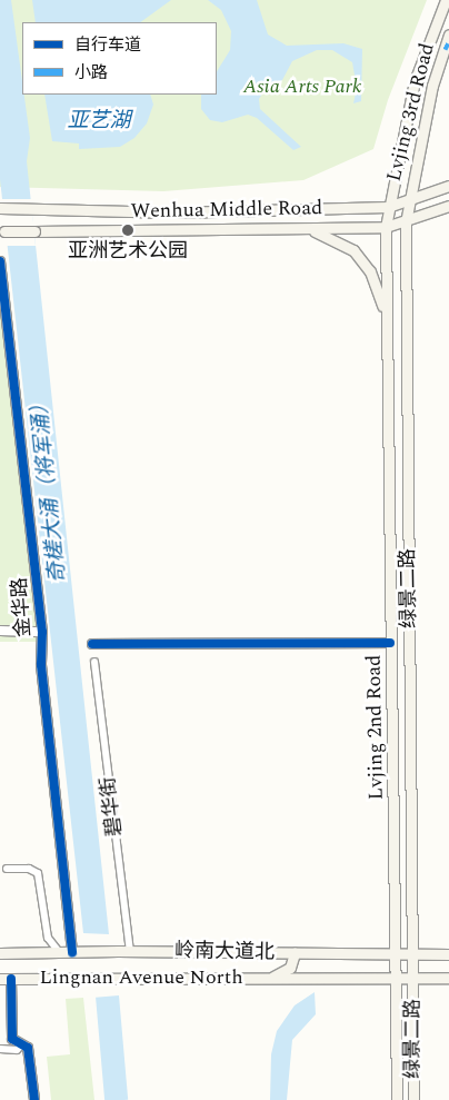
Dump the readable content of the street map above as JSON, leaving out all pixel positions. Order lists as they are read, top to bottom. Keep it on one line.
{"streets":{"main road":["Lvjing 3rd Road","Wenhua Middle Road","绿景二路","Lvjing 2nd Road","岭南大道北","Lingnan Avenue North"],"street":["金华路","碧华街"]},"crossings":[["Lvjing 3rd Road","Wenhua Middle Road"],["Lvjing 3rd Road","绿景二路"],["Lvjing 3rd Road","Lvjing 2nd Road"],["Wenhua Middle Road","绿景二路"],["Wenhua Middle Road","Lvjing 2nd Road"],["绿景二路","岭南大道北"],["绿景二路","Lingnan Avenue North"],["金华路","岭南大道北"],["Lvjing 2nd Road","岭南大道北"],["Lvjing 2nd Road","Lingnan Avenue North"],["碧华街","岭南大道北"]],"water":["亚艺湖","奇槎大涌（将军涌）"],"parks":["Asia Arts Park"],"places":["亚洲艺术公园"],"legend":["自行车道","小路"]}
